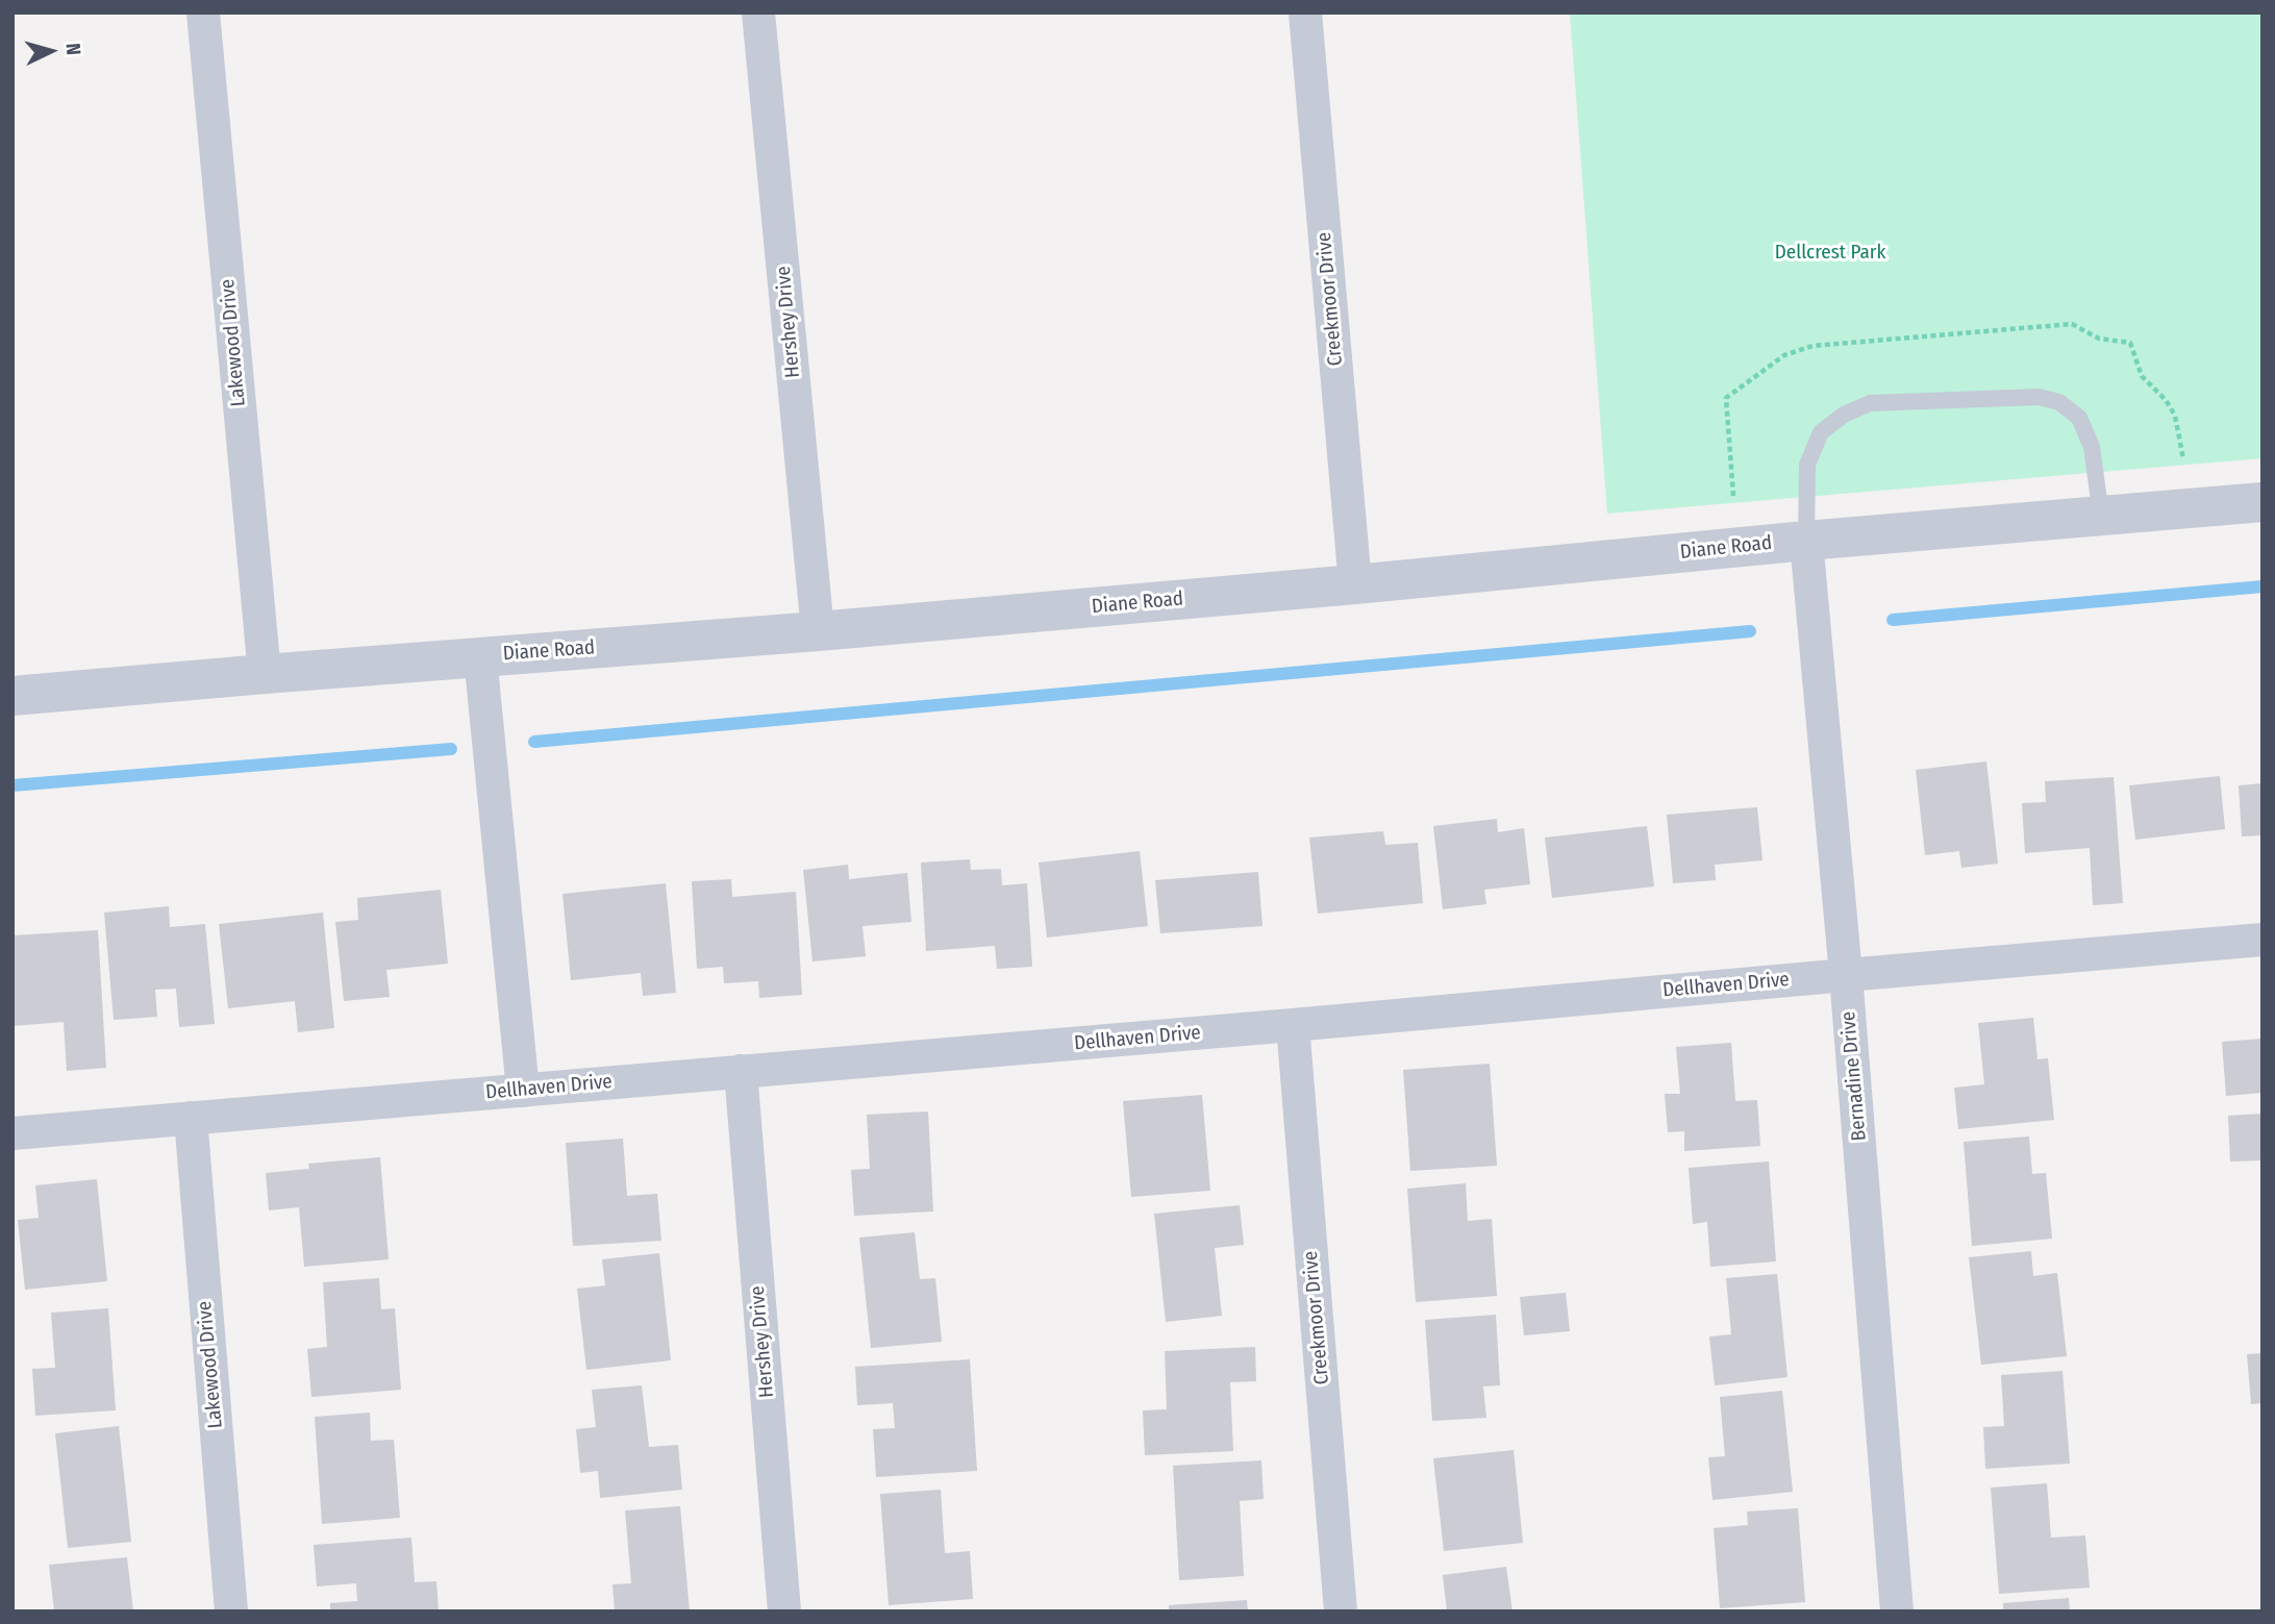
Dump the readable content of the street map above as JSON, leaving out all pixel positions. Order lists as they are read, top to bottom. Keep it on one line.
{"streets":{"street":["Creekmoor Drive","Hershey Drive","Lakewood Drive","Diane Road","Dellhaven Drive","Bernadine Drive"]},"crossings":[["Creekmoor Drive","Diane Road"],["Creekmoor Drive","Dellhaven Drive"],["Hershey Drive","Diane Road"],["Hershey Drive","Dellhaven Drive"],["Lakewood Drive","Diane Road"],["Lakewood Drive","Dellhaven Drive"],["Diane Road","Bernadine Drive"],["Dellhaven Drive","Bernadine Drive"]],"parks":["Dellcrest Park"],"north":"right"}
